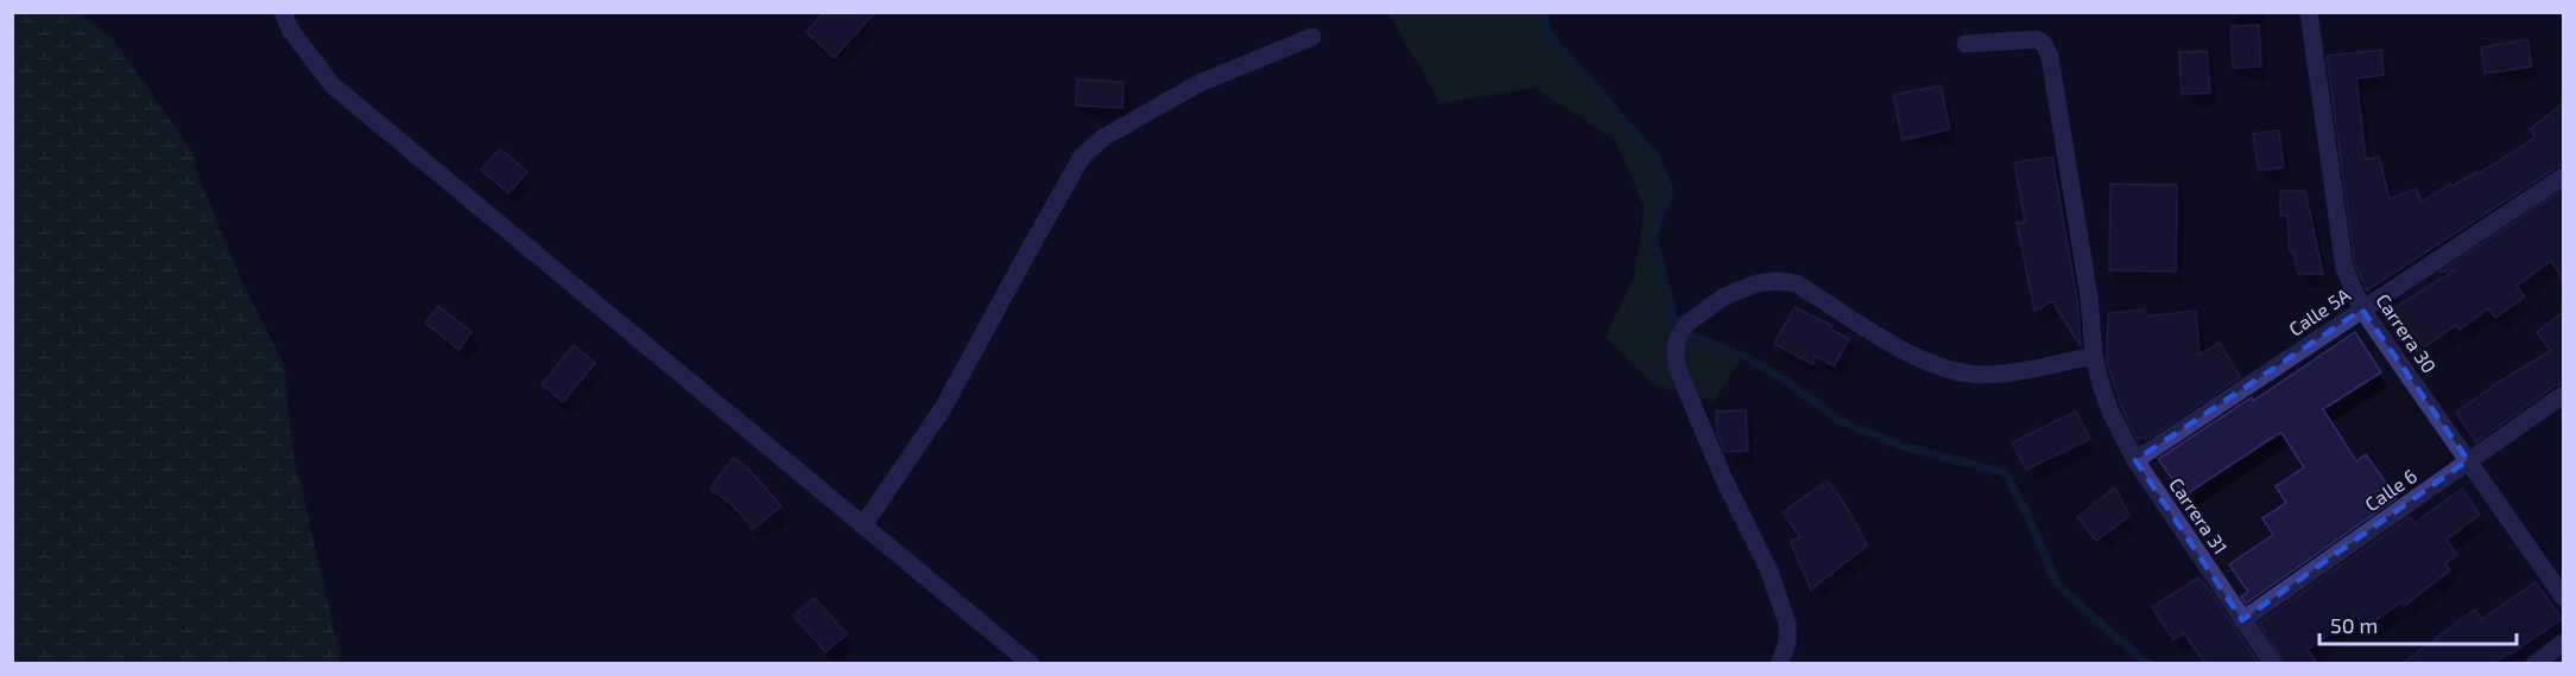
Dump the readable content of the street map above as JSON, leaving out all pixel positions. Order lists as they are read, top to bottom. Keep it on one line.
{"streets":{"street":["Calle 5A","Carrera 30","Calle 6","Carrera 31"]},"crossings":[["Calle 5A","Carrera 30"],["Calle 5A","Carrera 31"],["Carrera 30","Calle 6"],["Calle 6","Carrera 31"]],"scale_bar":"50 m"}
